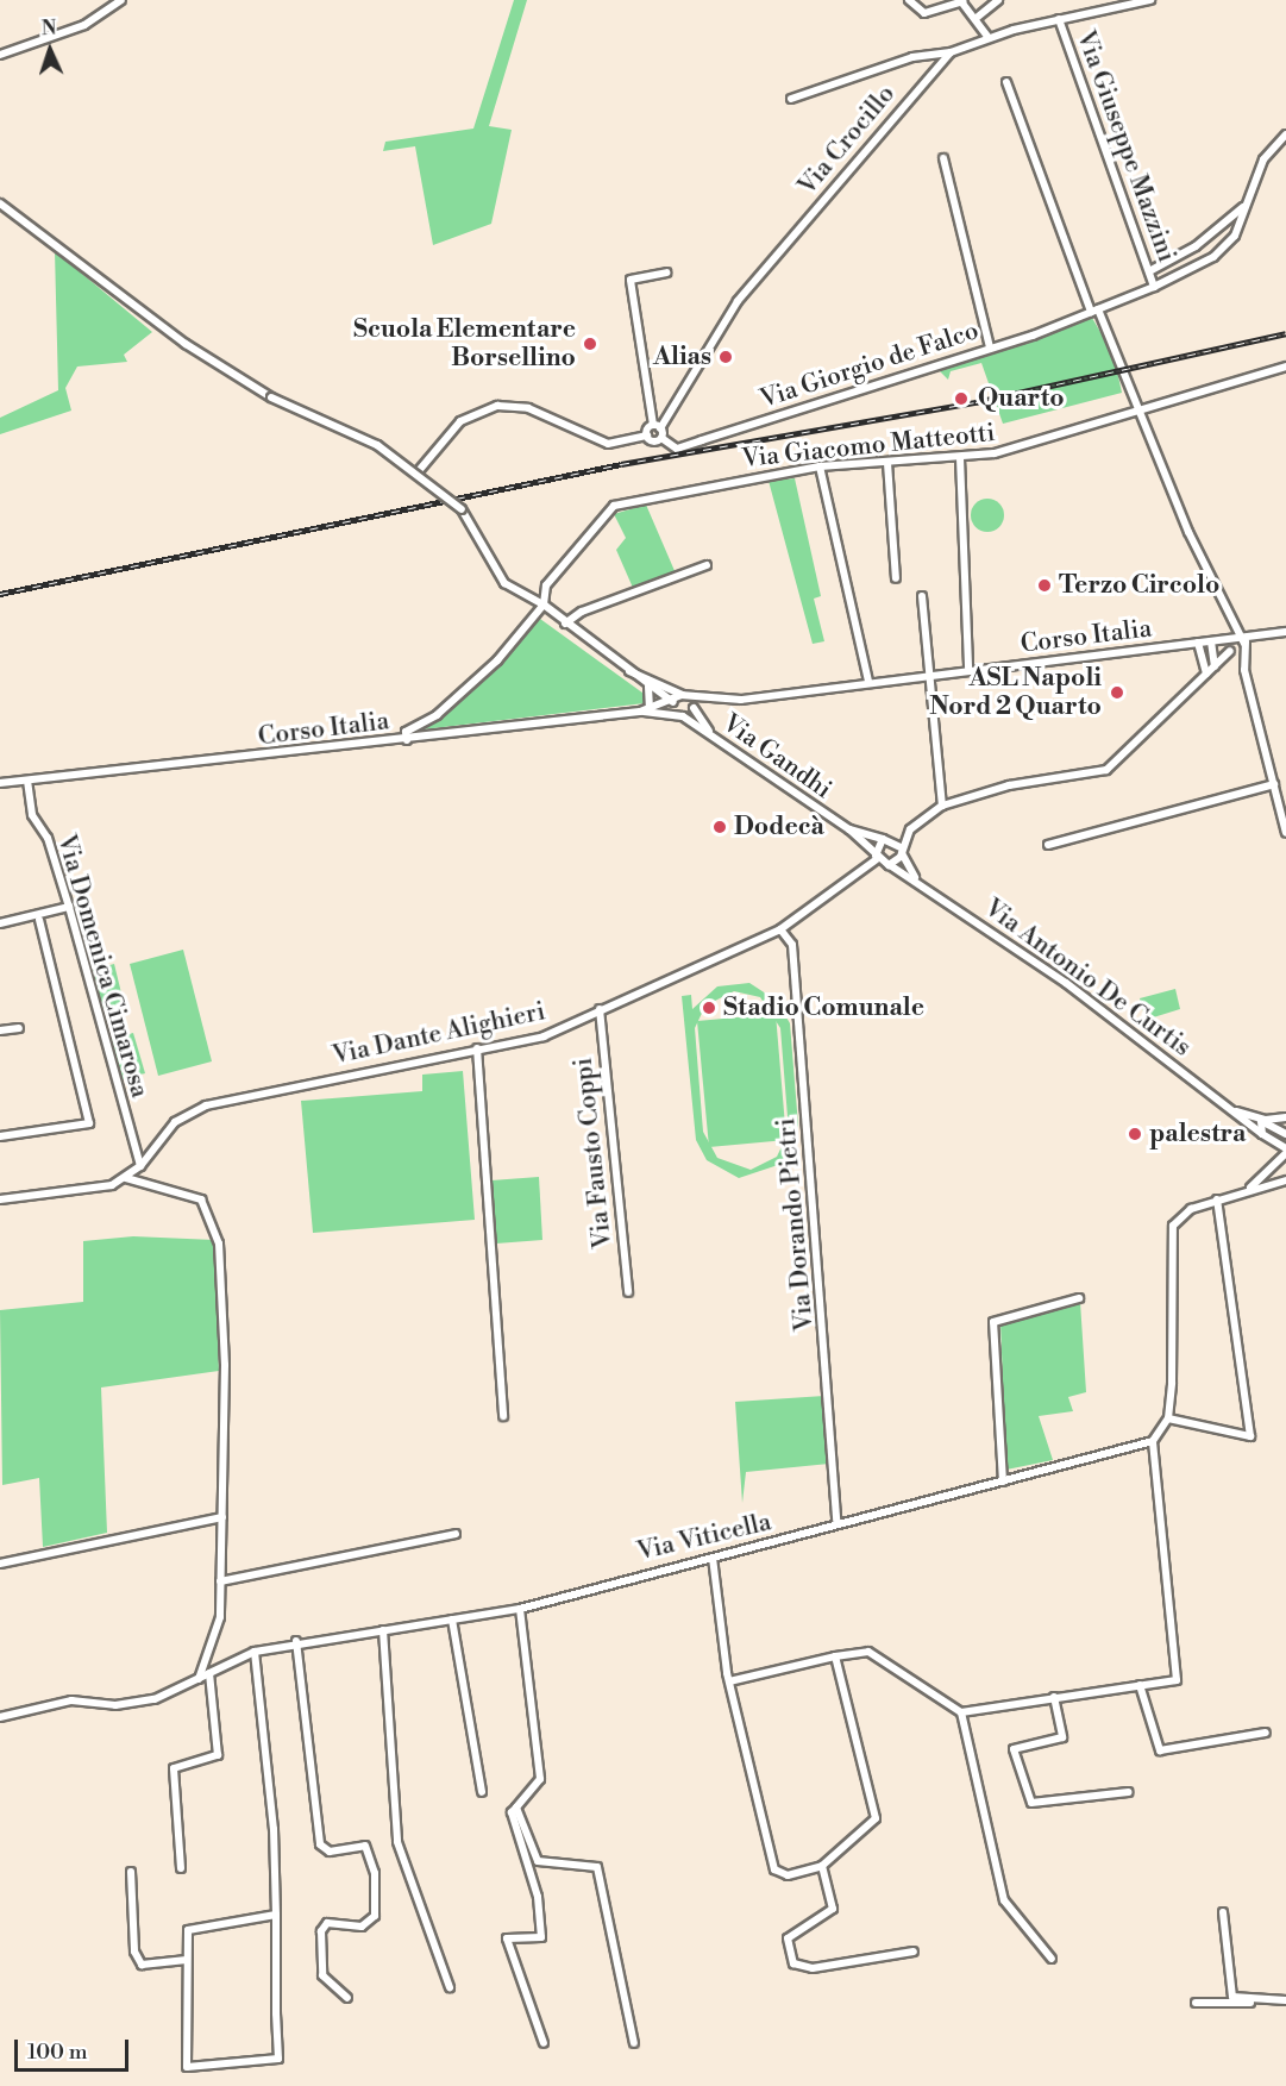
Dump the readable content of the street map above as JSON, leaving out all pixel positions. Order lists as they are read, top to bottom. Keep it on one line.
{"streets":{"street":["Via Crocillo","Via Giuseppe Mazzini","Via Giorgio de Falco","Via Giacomo Matteotti","Corso Italia","Via Gandhi","Via Domenica Cimarosa","Via Antonio De Curtis","Via Dante Alighieri","Via Fausto Coppi","Via Dorando Pietri","Via Viticella"]},"crossings":[["Via Crocillo","Via Giuseppe Mazzini"],["Via Giuseppe Mazzini","Via Giorgio de Falco"],["Via Giacomo Matteotti","Corso Italia"],["Corso Italia","Via Domenica Cimarosa"],["Via Gandhi","Via Antonio De Curtis"],["Via Gandhi","Via Dante Alighieri"],["Via Domenica Cimarosa","Via Dante Alighieri"],["Via Dante Alighieri","Via Fausto Coppi"],["Via Dante Alighieri","Via Dorando Pietri"],["Via Dorando Pietri","Via Viticella"]],"places":["Scuola Elementare Borsellino","Alias","Quarto","Terzo Circolo","ASL Napoli Nord 2 Quarto","Dodecà","Stadio Comunale","palestra"],"scale_bar":"100 m","north":"top"}
